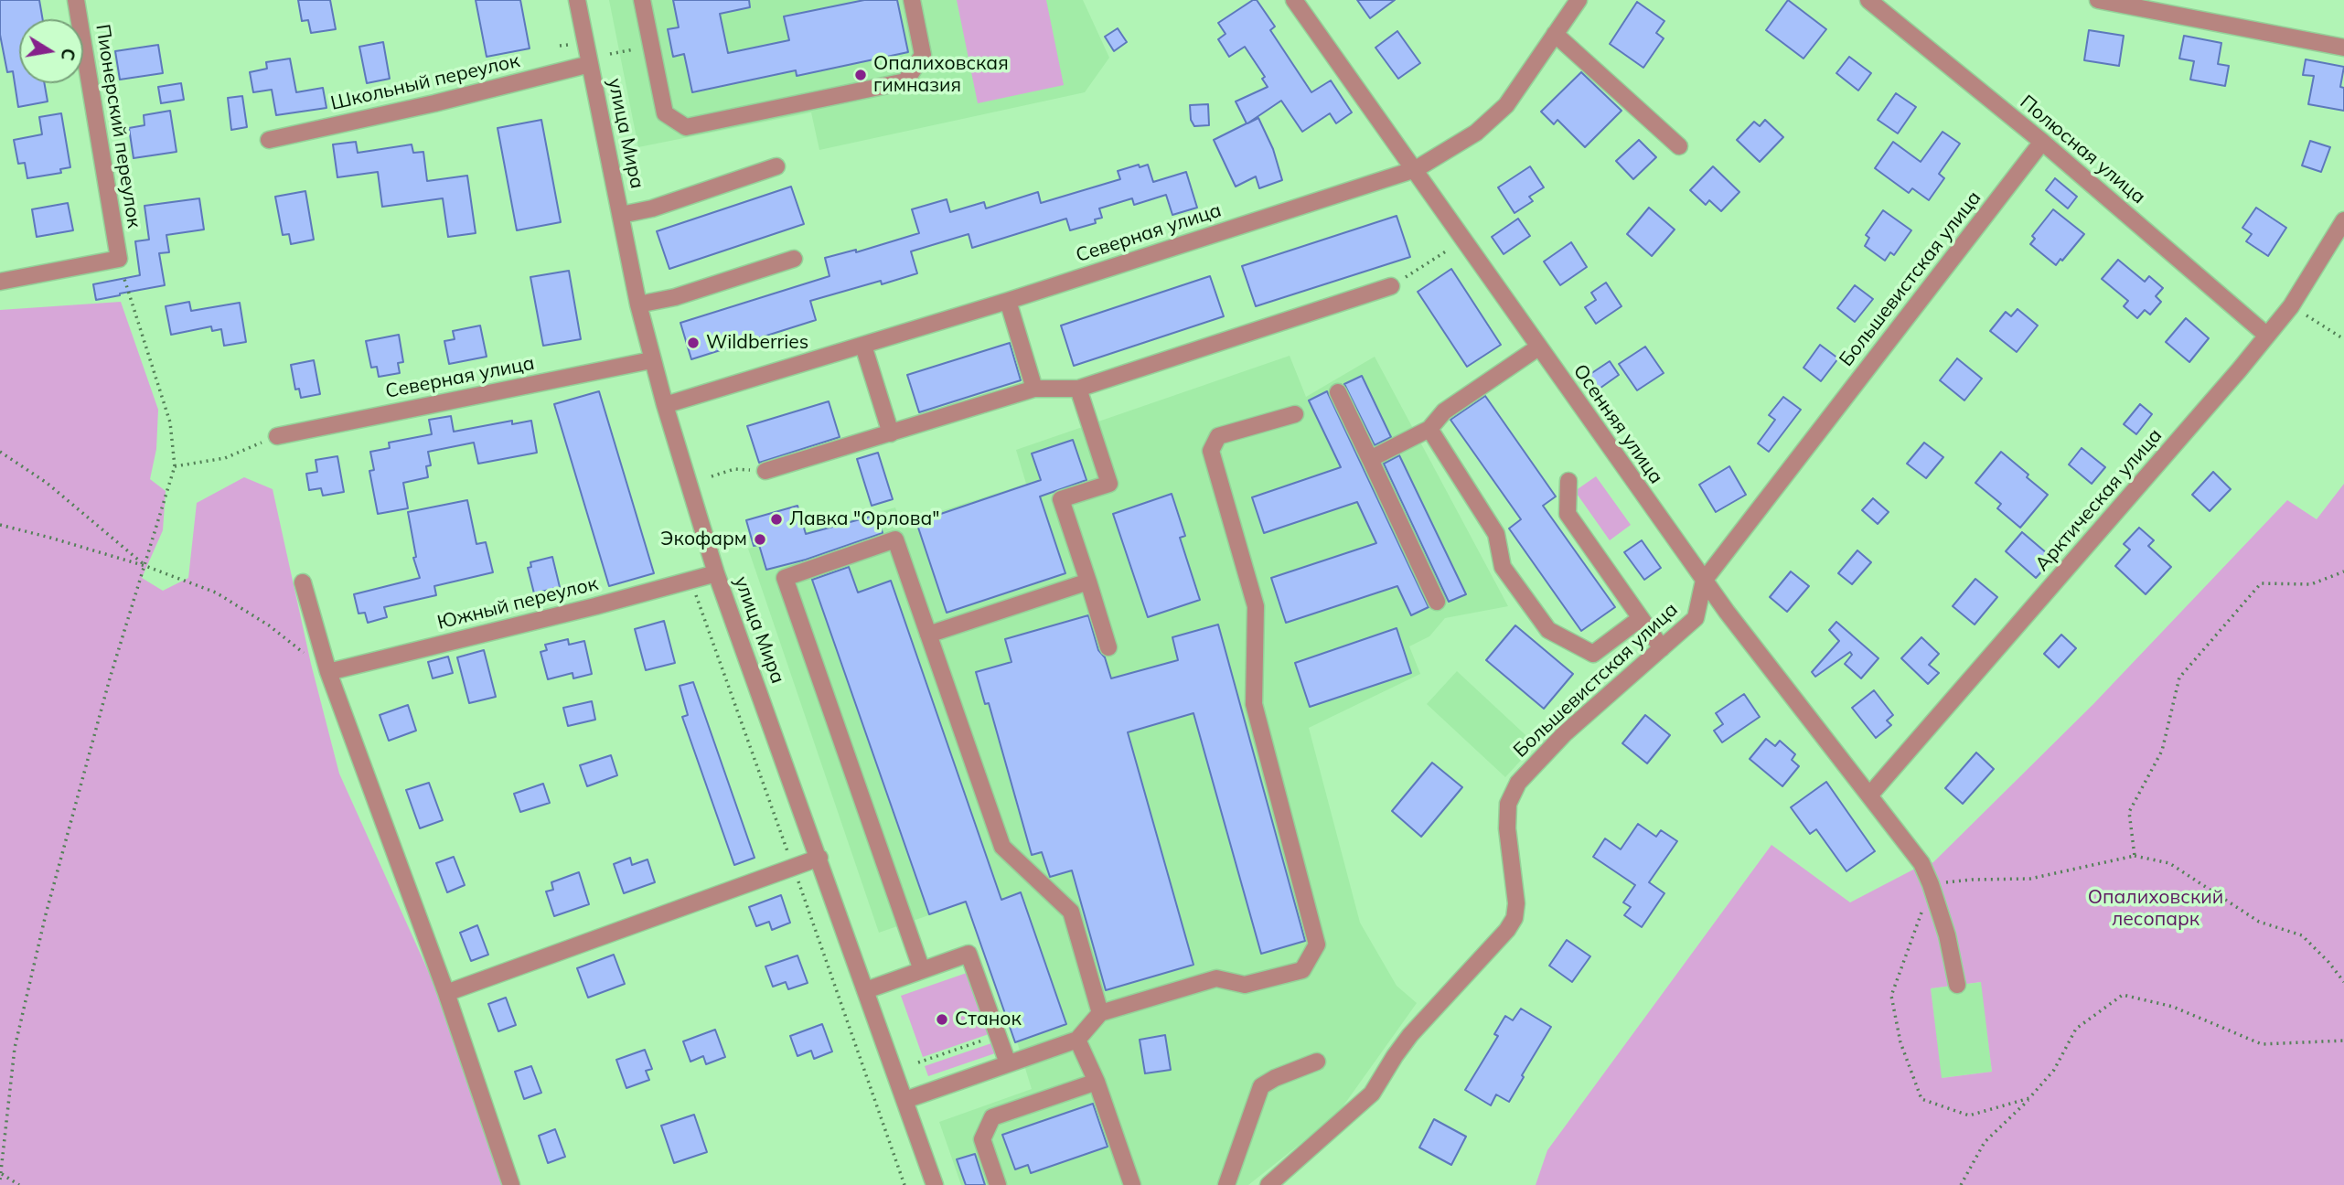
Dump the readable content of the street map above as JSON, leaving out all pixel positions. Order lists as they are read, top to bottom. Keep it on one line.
{"streets":{"street":["Школьный переулок","Пионерский переулок","улица Мира","Полюсная улица","Северная улица","Большевистская улица","Осенняя улица","Арктическая улица","Южный переулок"]},"crossings":[["Школьный переулок","улица Мира"],["улица Мира","Северная улица"],["улица Мира","Южный переулок"],["Полюсная улица","Большевистская улица"],["Полюсная улица","Арктическая улица"],["Северная улица","Осенняя улица"],["Большевистская улица","Осенняя улица"],["Осенняя улица","Арктическая улица"]],"parks":["Опалиховский лесопарк"],"places":["Опалиховская гимназия","Wildberries","Лавка \"Орлова\"","Экофарм","Станок"],"north":"right"}
